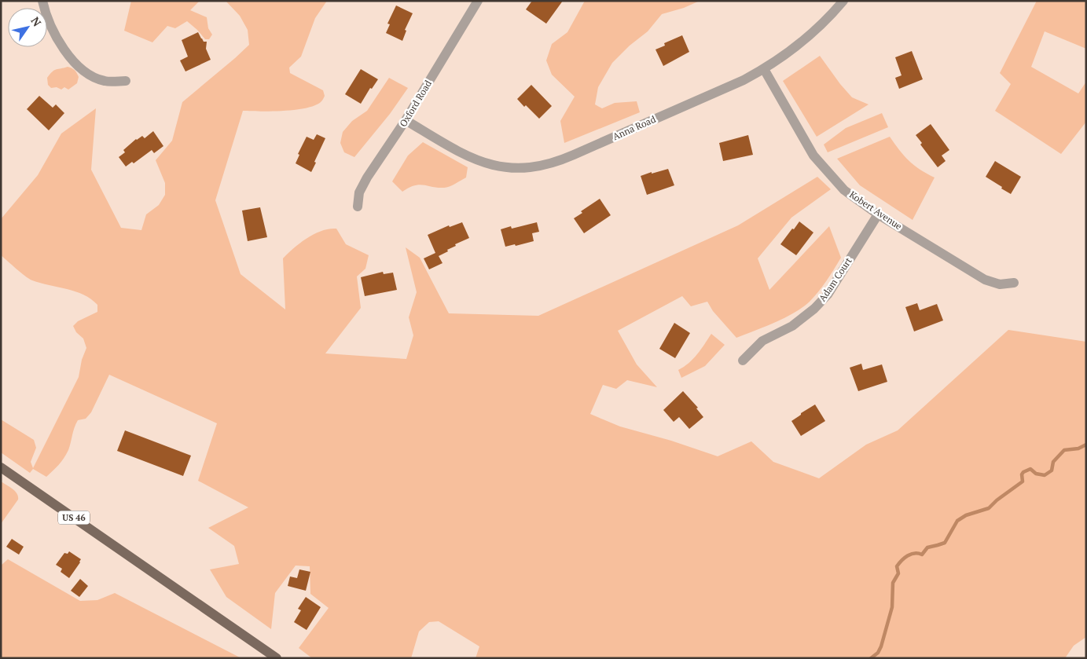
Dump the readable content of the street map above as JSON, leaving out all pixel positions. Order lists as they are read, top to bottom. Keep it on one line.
{"streets":{"main road":["US 46"],"street":["Oxford Road","Anna Road","Kobert Avenue","Adam Court"]},"crossings":[["Oxford Road","Anna Road"],["Anna Road","Kobert Avenue"],["Kobert Avenue","Adam Court"]],"north":"top right"}
